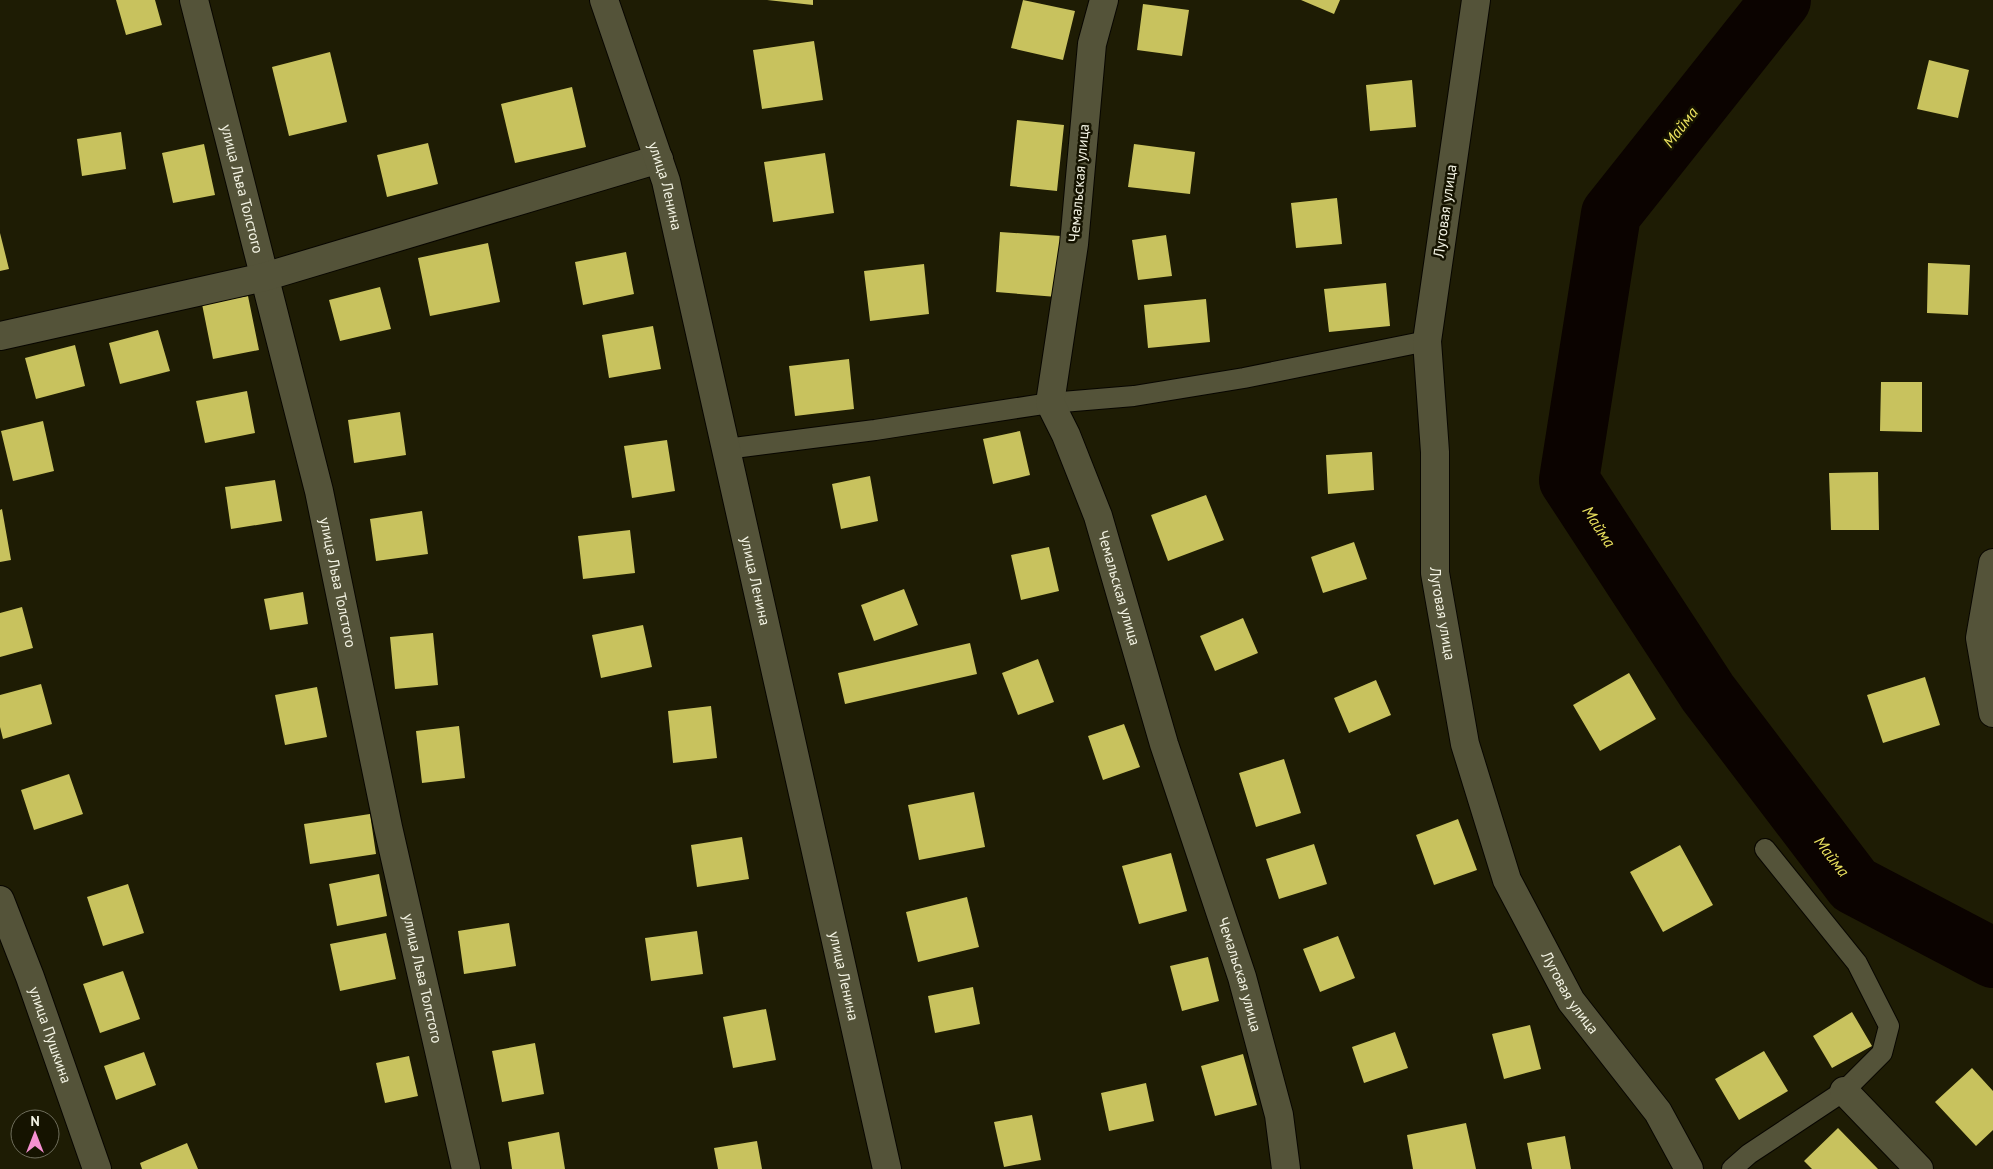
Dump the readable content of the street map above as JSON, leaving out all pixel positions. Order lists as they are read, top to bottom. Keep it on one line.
{"streets":{"street":["Чемальская улица","улица Ленина","улица Льва Толстого","Луговая улица","улица Пушкина"]},"water":["Майма"],"north":"top"}
